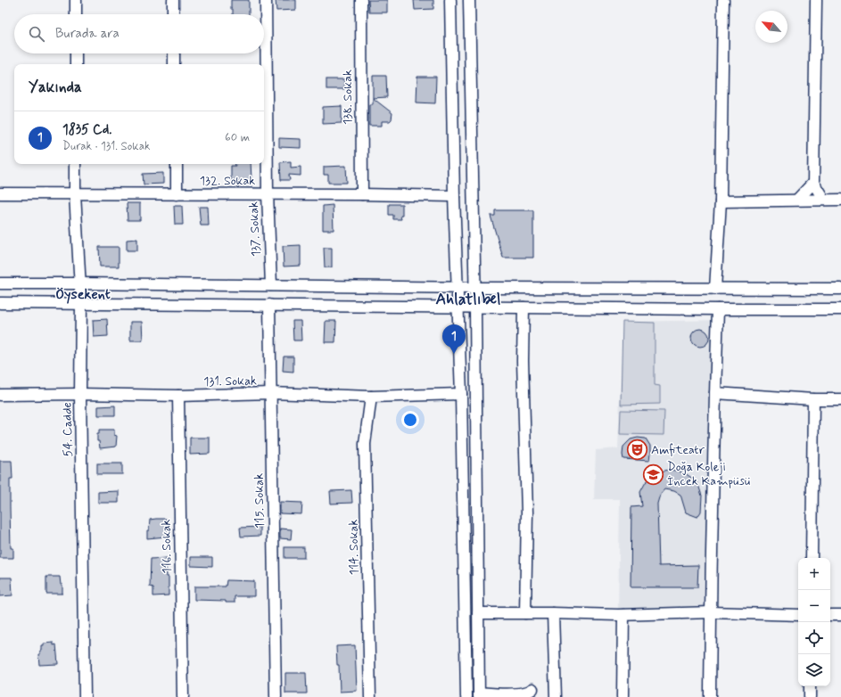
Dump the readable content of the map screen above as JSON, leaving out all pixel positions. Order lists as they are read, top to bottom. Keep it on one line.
{"streets":{"street":["138. Sokak","132. Sokak","137. Sokak","131. Sokak","54. Cadde","115. Sokak","116. Sokak","114. Sokak"]},"crossings":[["138. Sokak","132. Sokak"],["132. Sokak","137. Sokak"],["132. Sokak","54. Cadde"],["131. Sokak","54. Cadde"],["131. Sokak","115. Sokak"],["131. Sokak","116. Sokak"],["131. Sokak","114. Sokak"]],"districts":["Öysekent","Ahlatlıbel"],"places":{"theatre":["Amfiteatr"],"school or university":["Doğa Koleji İncek Kampüsü"]},"north":"top left","page":{"search":"Burada ara","heading":"Yakında","list":[{"mark":"1","name":"1835 Cd.","note":"Durak · 131. Sokak","value":"60 m"}],"pins":"1","map_buttons":["+","−"]}}
